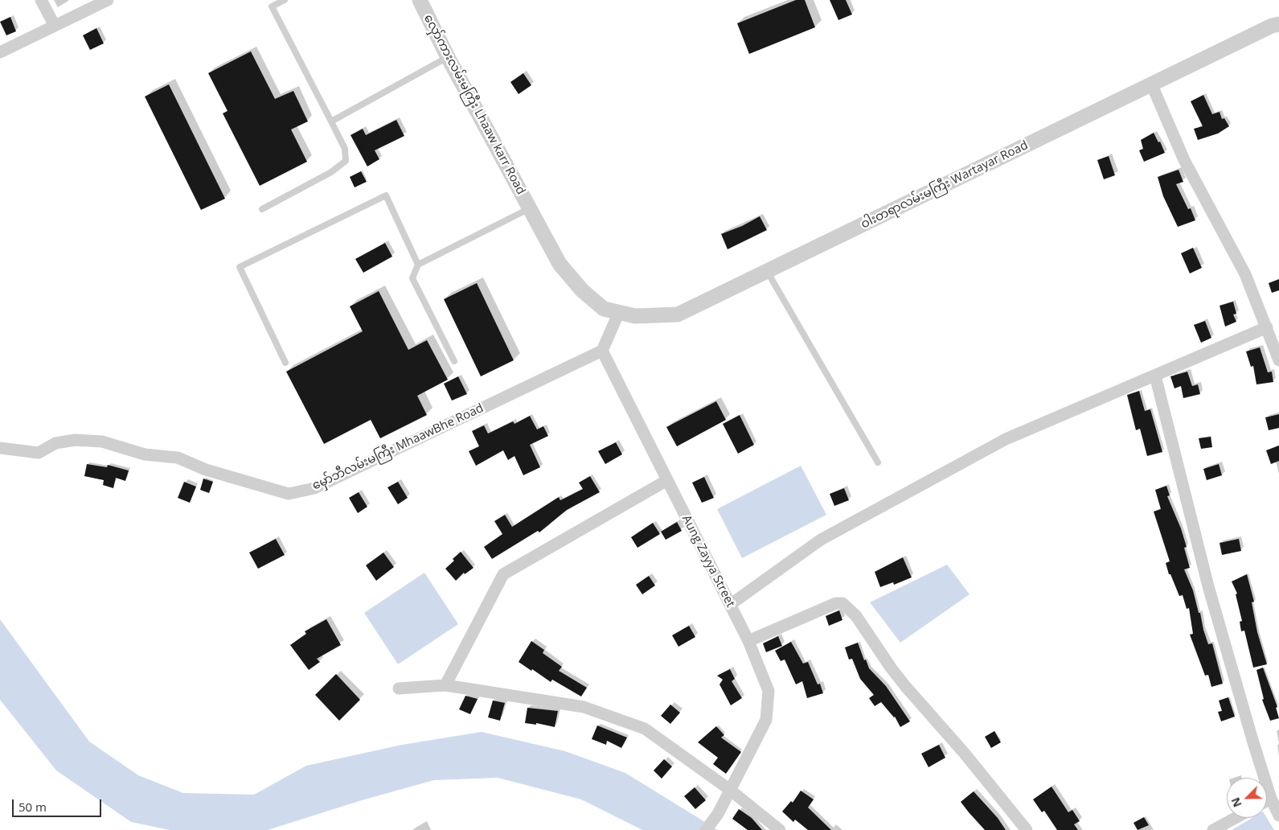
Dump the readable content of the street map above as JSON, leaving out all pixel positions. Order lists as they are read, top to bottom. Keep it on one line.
{"streets":{"street":["လှော်ကားလမ်းမကြီး Lhaaw karr Road","ဝါးတရာလမ်းမကြီး Wartayar Road","မှော်ဘီလမ်းမကြီး MhaawBhe Road","Aung Zayya Street"]},"crossings":[["လှော်ကားလမ်းမကြီး Lhaaw karr Road","ဝါးတရာလမ်းမကြီး Wartayar Road"],["မှော်ဘီလမ်းမကြီး MhaawBhe Road","Aung Zayya Street"]],"scale_bar":"50 m","north":"bottom left"}
